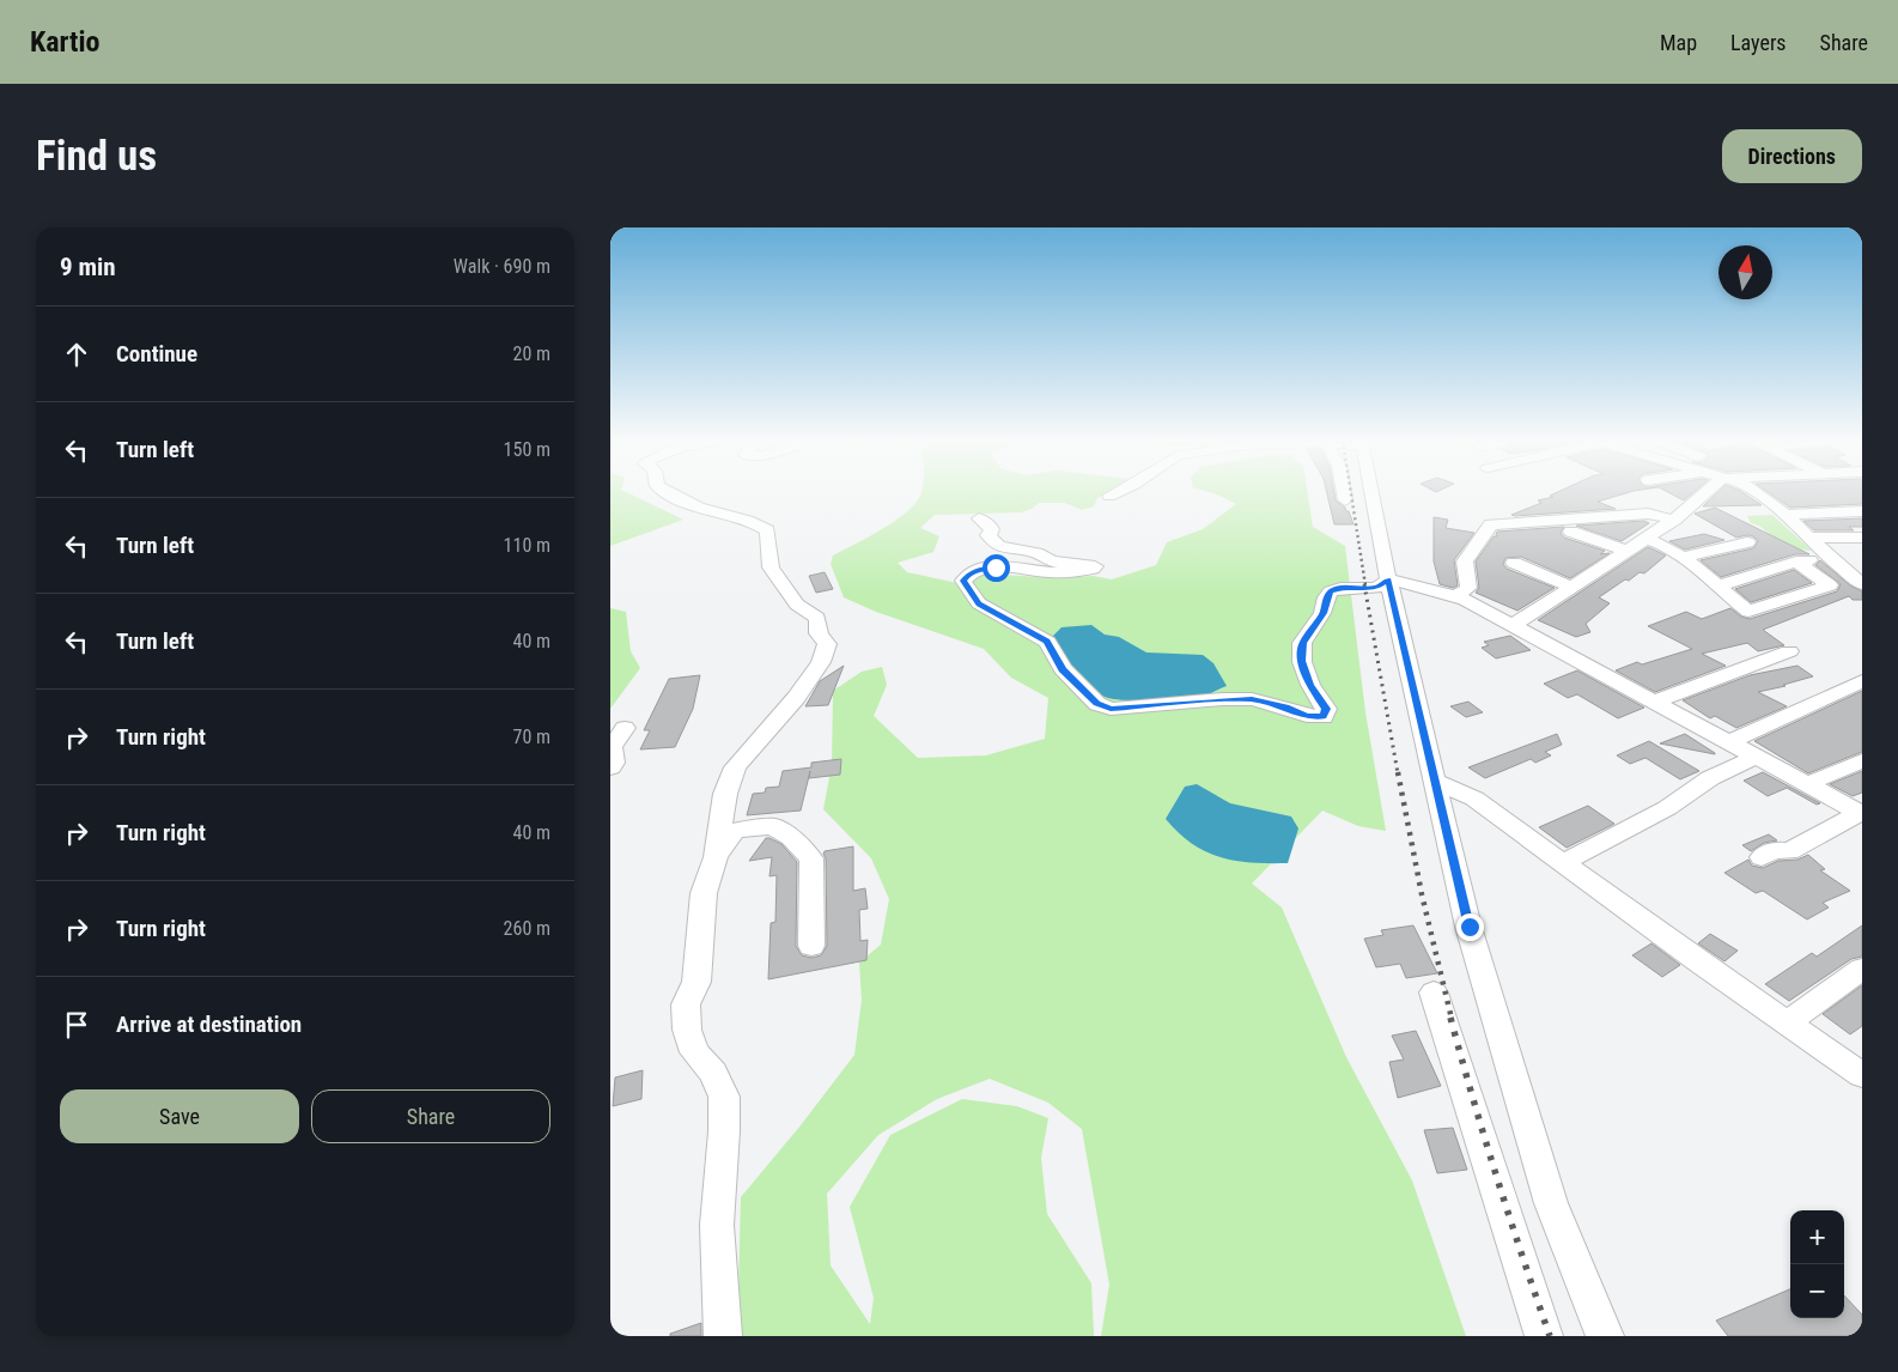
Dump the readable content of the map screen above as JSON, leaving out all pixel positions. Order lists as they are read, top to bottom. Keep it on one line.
{"north":"top","page":{"header":"Kartio","nav":["Map","Layers","Share"],"buttons":["Directions",["Save","Share"]],"title":"Find us","heading":["9 min","Walk · 690 m"],"list":[["Continue","20 m"],["Turn left","150 m"],["Turn left","110 m"],["Turn left","40 m"],["Turn right","70 m"],["Turn right","40 m"],["Turn right","260 m"],"Arrive at destination"],"map_buttons":["+","−"]}}
